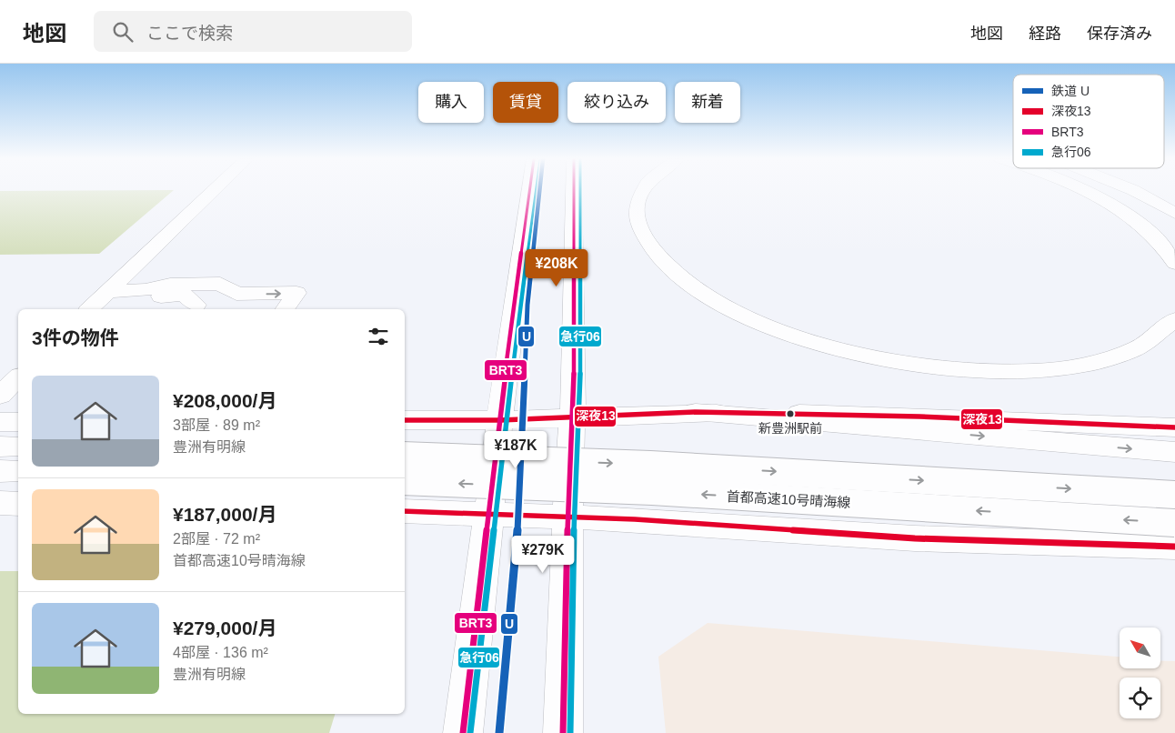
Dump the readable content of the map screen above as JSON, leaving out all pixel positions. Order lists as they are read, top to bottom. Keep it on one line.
{"streets":{"main road":["首都高速10号晴海線"]},"places":["新豊洲駅前"],"lines":["rail line U","transit line BRT3","transit line 急行06","transit line 深夜13"],"legend":["鉄道 U","深夜13","BRT3","急行06"],"north":"top left","page":{"header":"地図","search":"ここで検索","nav":["地図","経路","保存済み"],"chip":["購入","賃貸","絞り込み","新着"],"price":["¥208K","¥187K","¥279K"],"heading":"3件の物件","list":[{"name":"¥208,000/月","note":"3部屋 · 89 m² · 豊洲有明線"},{"name":"¥187,000/月","note":"2部屋 · 72 m² · 首都高速10号晴海線"},{"name":"¥279,000/月","note":"4部屋 · 136 m² · 豊洲有明線"}]}}
